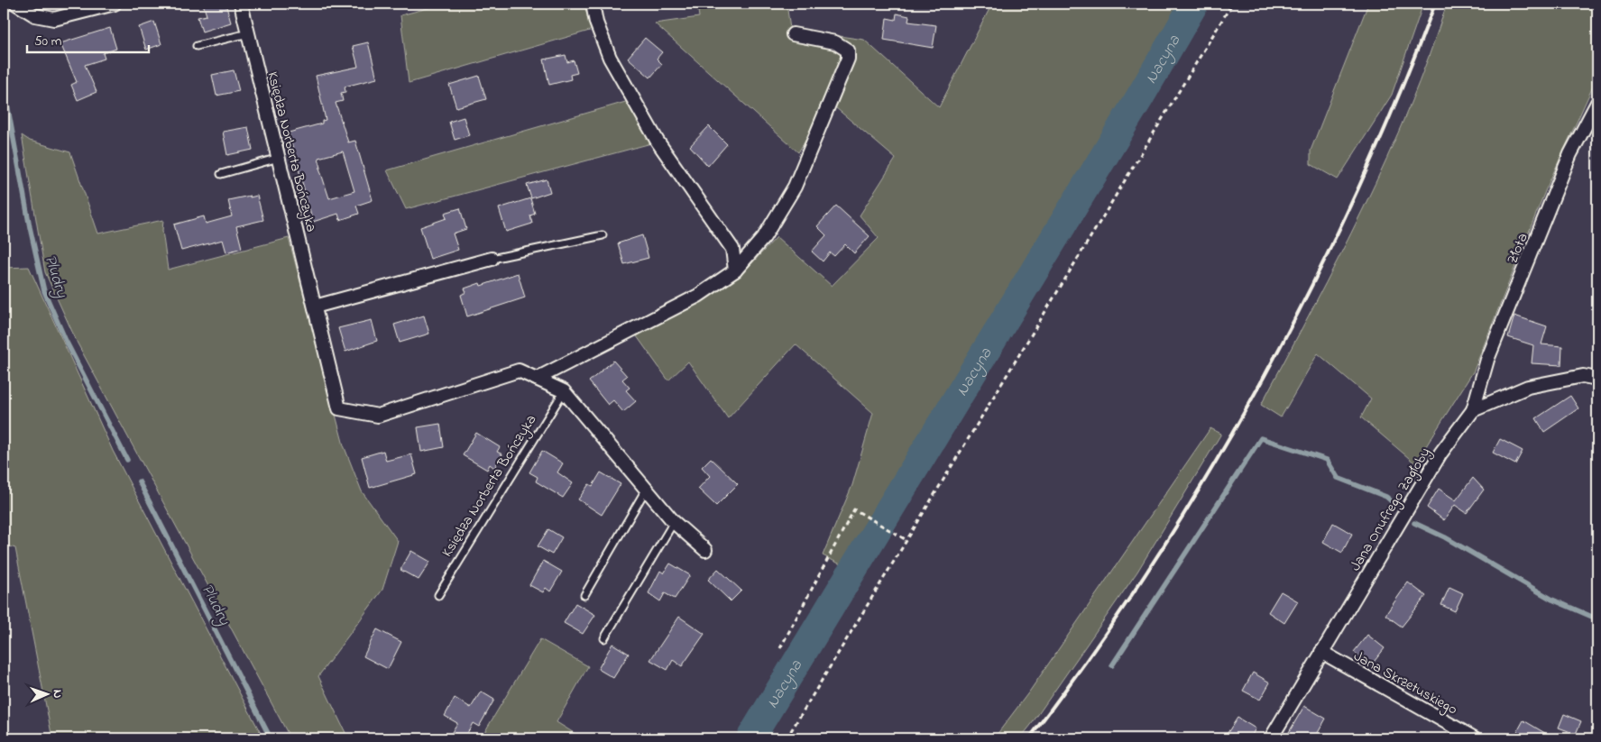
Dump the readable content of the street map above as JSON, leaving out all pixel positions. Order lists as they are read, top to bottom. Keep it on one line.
{"streets":{"street":["Księdza Norberta Bończyka","Złota","Jana Onufrego Zagłoby","Jana Skrzetuskiego"]},"crossings":[["Złota","Jana Onufrego Zagłoby"],["Jana Onufrego Zagłoby","Jana Skrzetuskiego"]],"water":["Nacyna","Pludry"],"scale_bar":"50 m","north":"right"}
